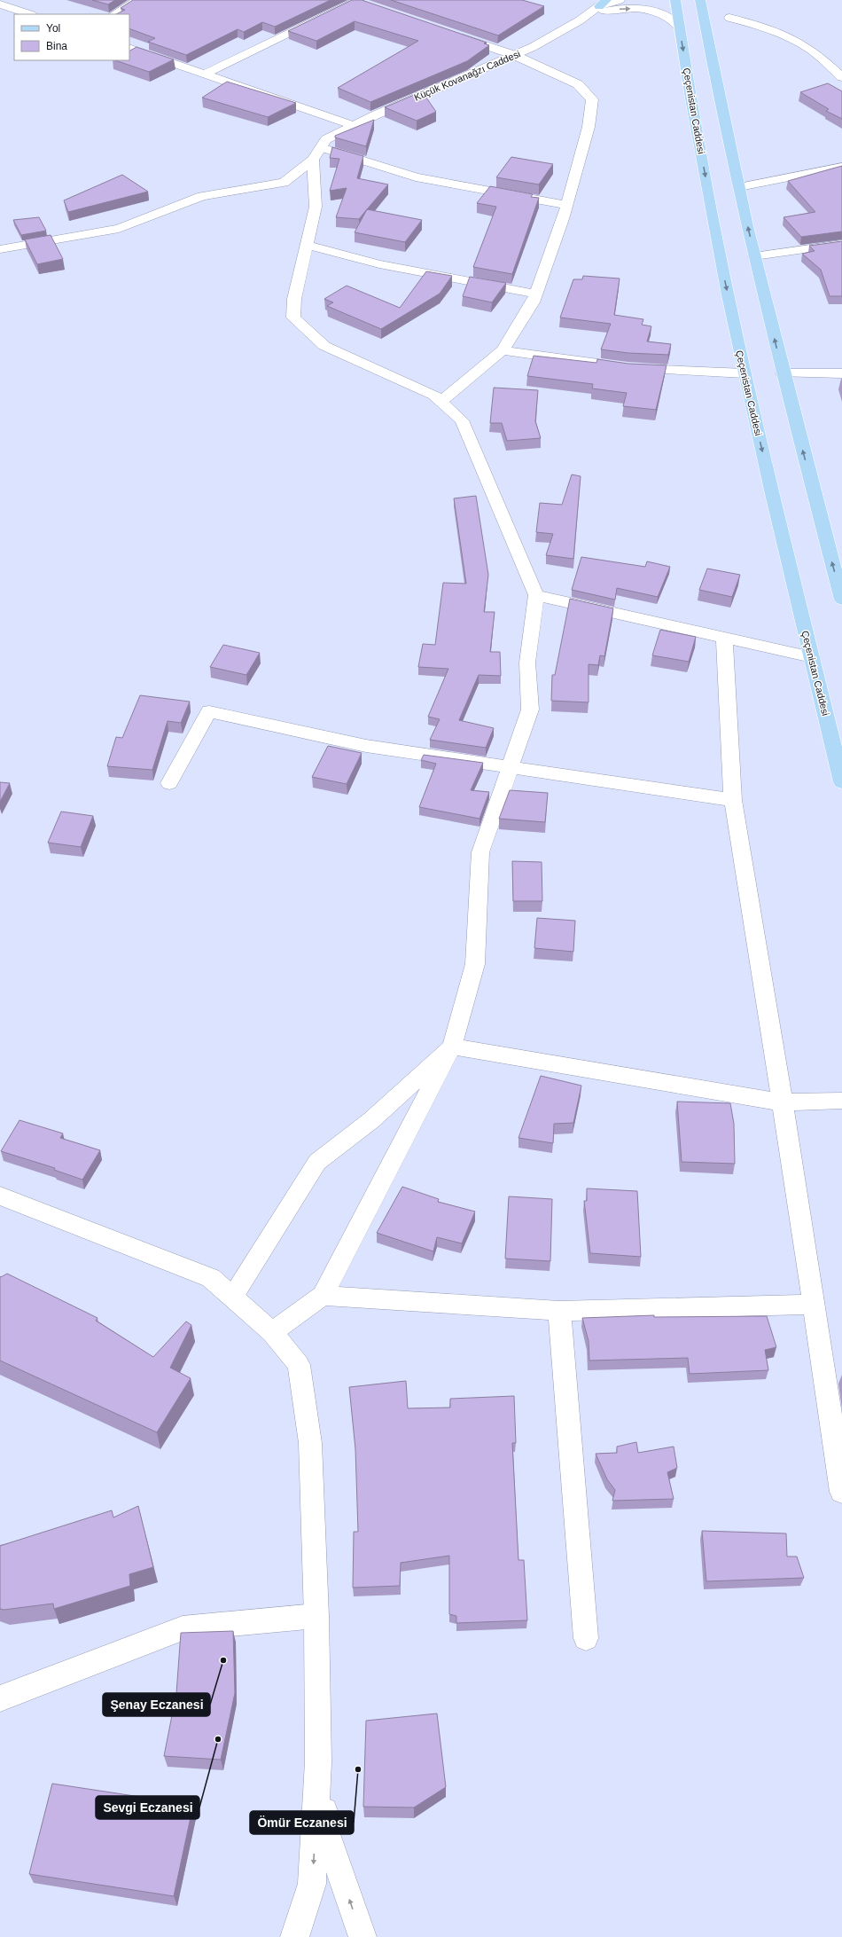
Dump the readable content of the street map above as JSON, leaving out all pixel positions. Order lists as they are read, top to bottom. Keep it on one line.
{"streets":{"main road":["Çeçenistan Caddesi"],"street":["Küçük Kovanağzı Caddesi"]},"crossings":[["Küçük Kovanağzı Caddesi","Çeçenistan Caddesi"]],"places":["Şenay Eczanesi","Sevgi Eczanesi","Ömür Eczanesi"],"legend":["Yol","Bina"]}
